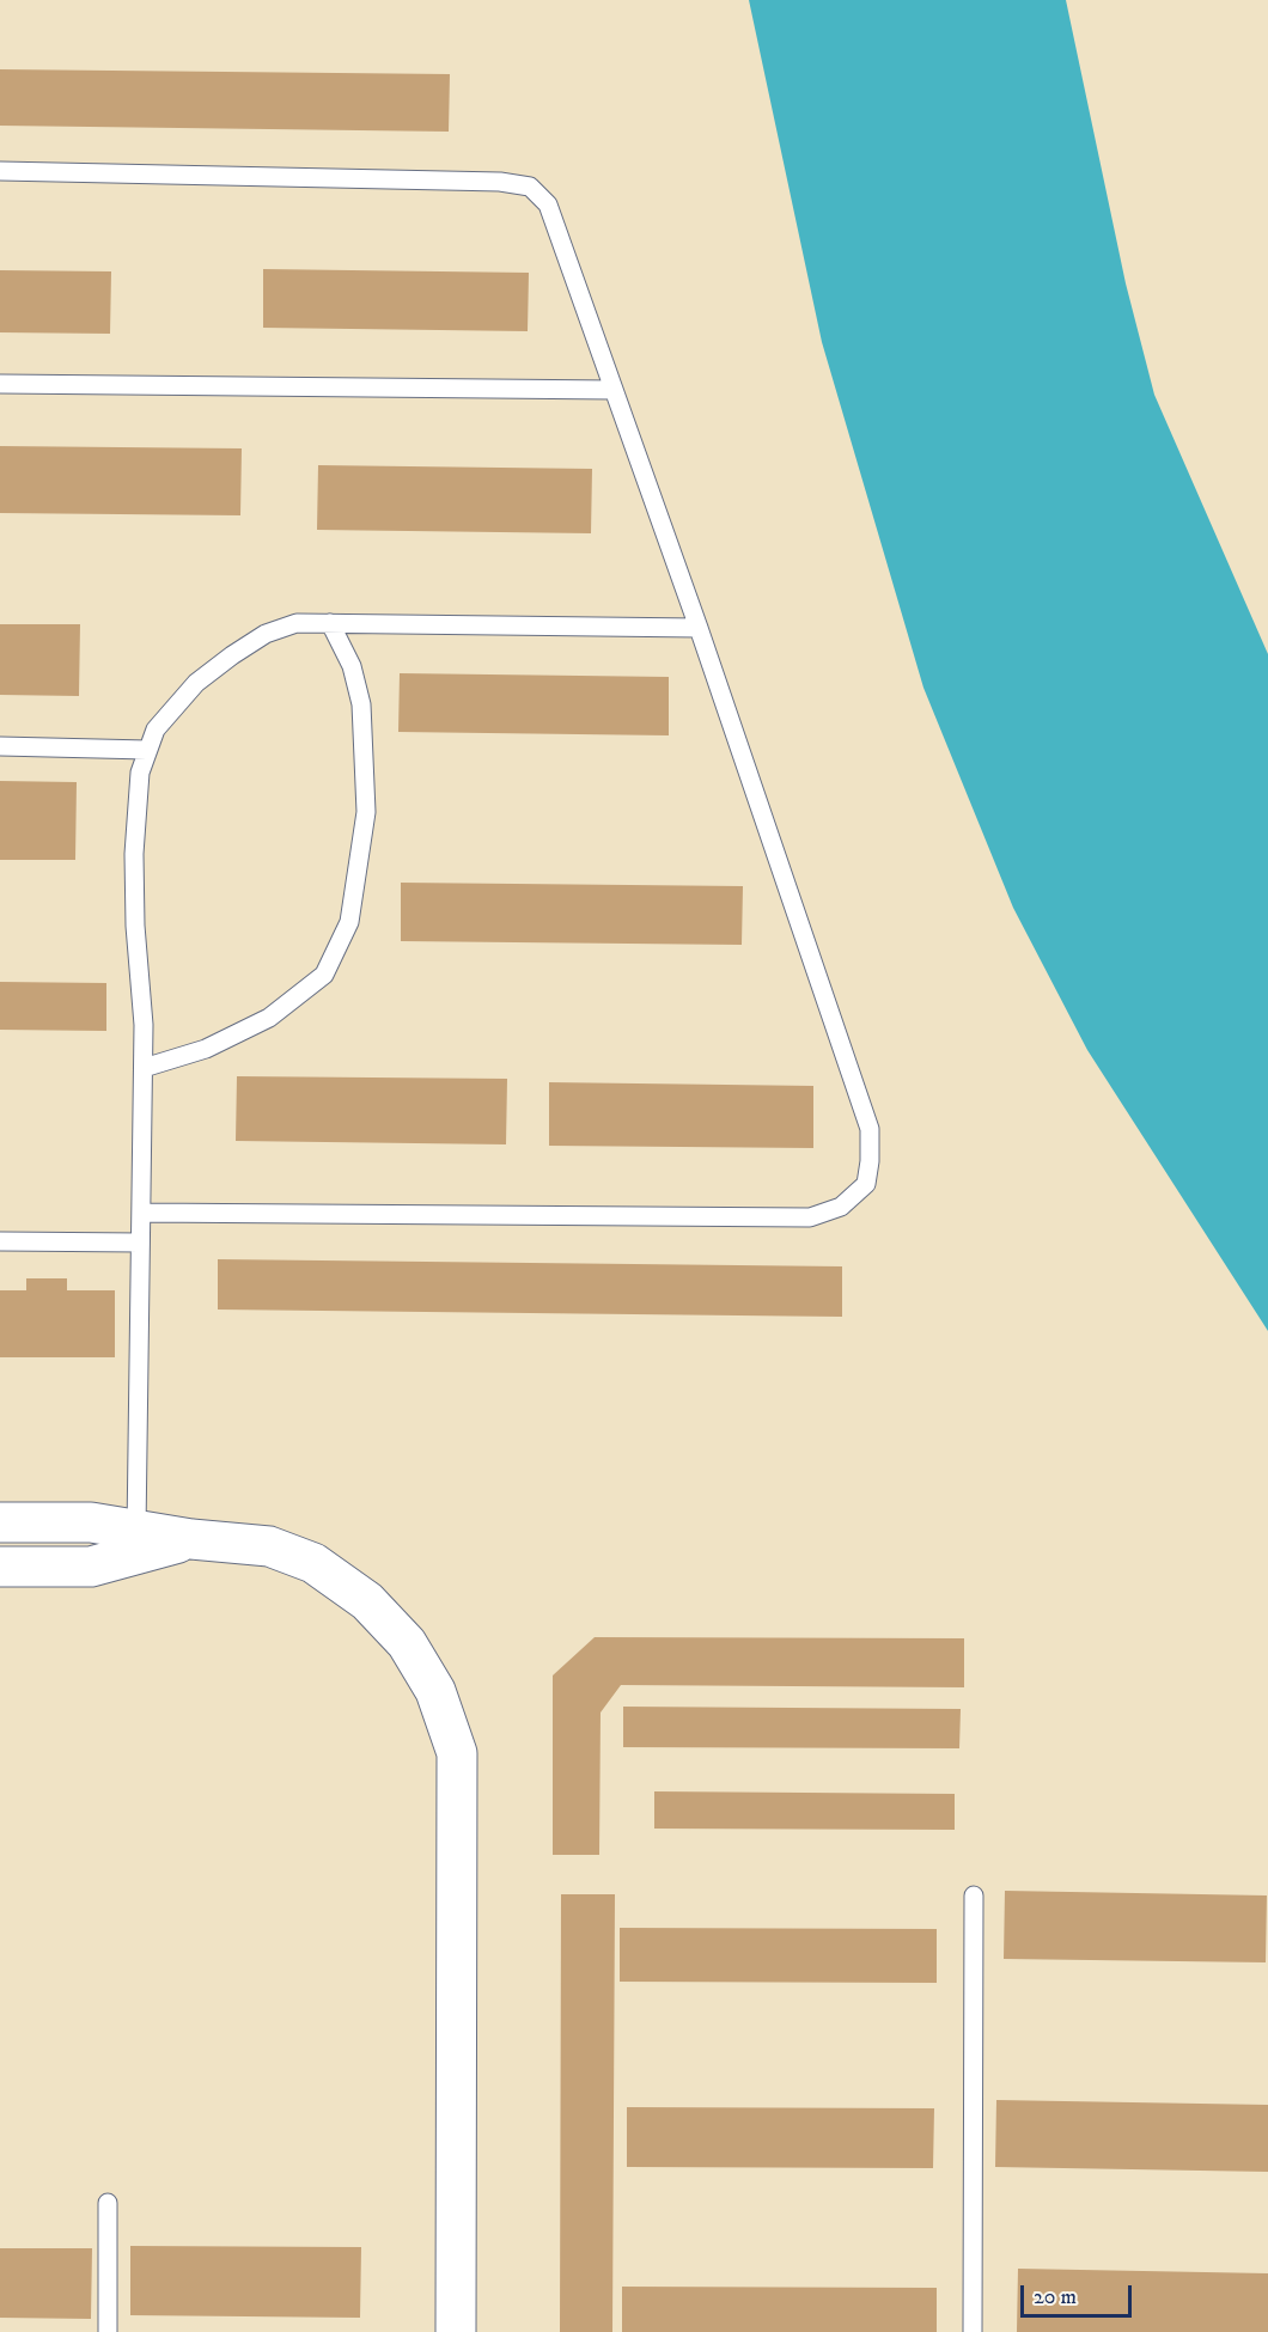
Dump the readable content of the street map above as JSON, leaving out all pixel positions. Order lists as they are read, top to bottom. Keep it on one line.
{"scale_bar":"20 m"}
